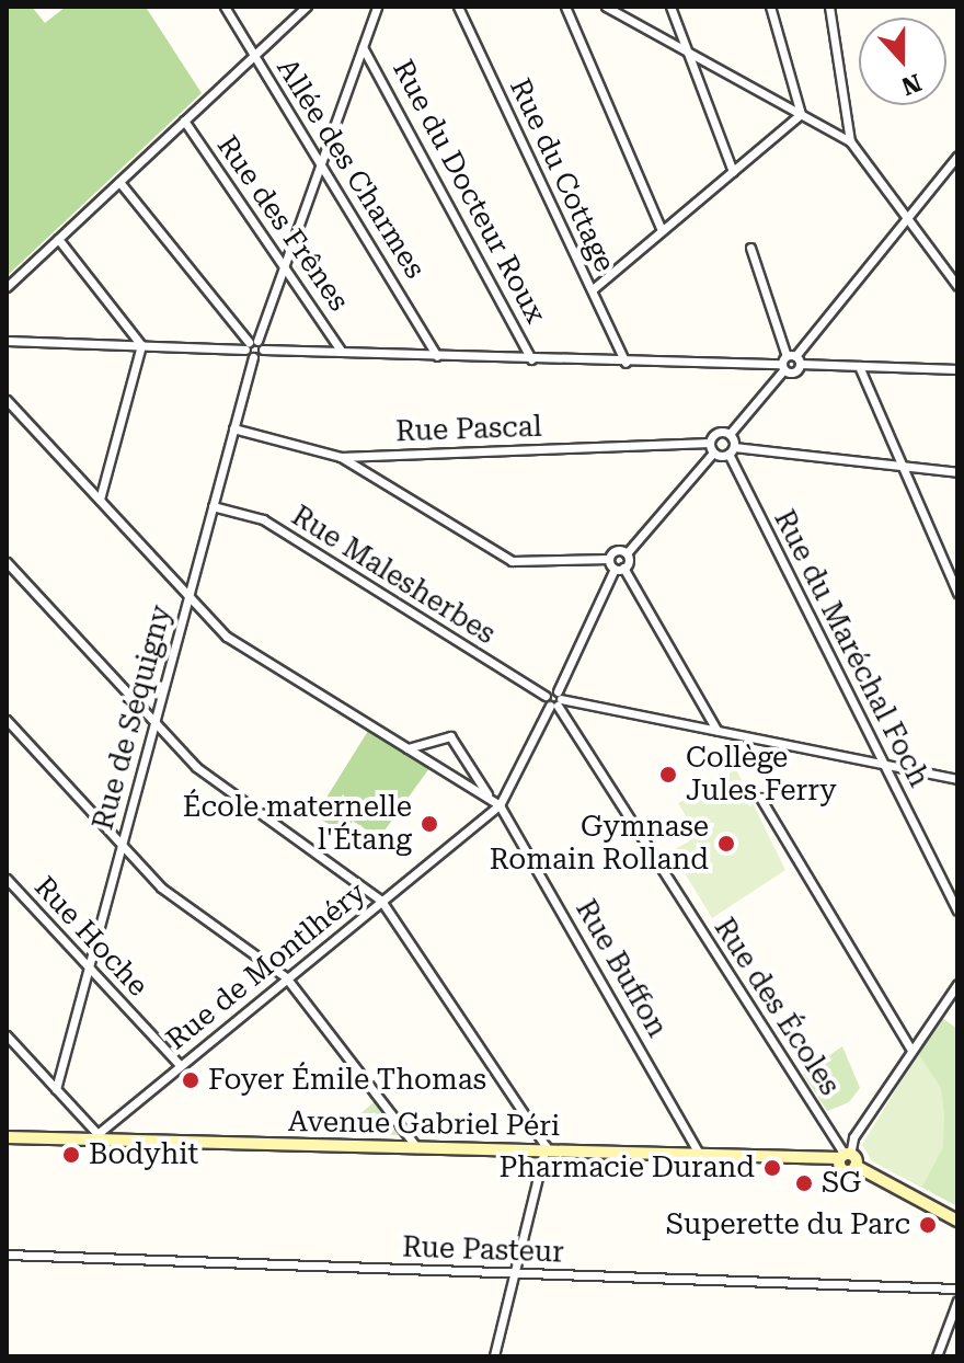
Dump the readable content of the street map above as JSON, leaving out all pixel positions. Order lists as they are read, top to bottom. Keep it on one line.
{"streets":{"street":["Allée des Charmes","Rue du Cottage","Rue du Docteur Roux","Rue des Frênes","Rue Pascal","Rue Malesherbes","Rue du Maréchal Foch","Rue de Séquigny","Rue Hoche","Rue de Montlhéry","Rue Buffon","Rue des Écoles","Avenue Gabriel Péri","Rue Pasteur"]},"crossings":[["Rue Pascal","Rue de Séquigny"],["Rue Malesherbes","Rue de Séquigny"],["Rue Malesherbes","Rue de Montlhéry"],["Rue Malesherbes","Rue des Écoles"],["Rue de Séquigny","Rue Hoche"],["Rue Hoche","Rue de Montlhéry"],["Rue de Montlhéry","Rue Buffon"],["Rue de Montlhéry","Rue des Écoles"],["Rue de Montlhéry","Avenue Gabriel Péri"],["Rue Buffon","Avenue Gabriel Péri"],["Rue des Écoles","Avenue Gabriel Péri"]],"places":["Collège Jules Ferry","École maternelle l'Étang","Gymnase Romain Rolland","Foyer Émile Thomas","Bodyhit","Pharmacie Durand","SG","Superette du Parc"],"north":"bottom"}
